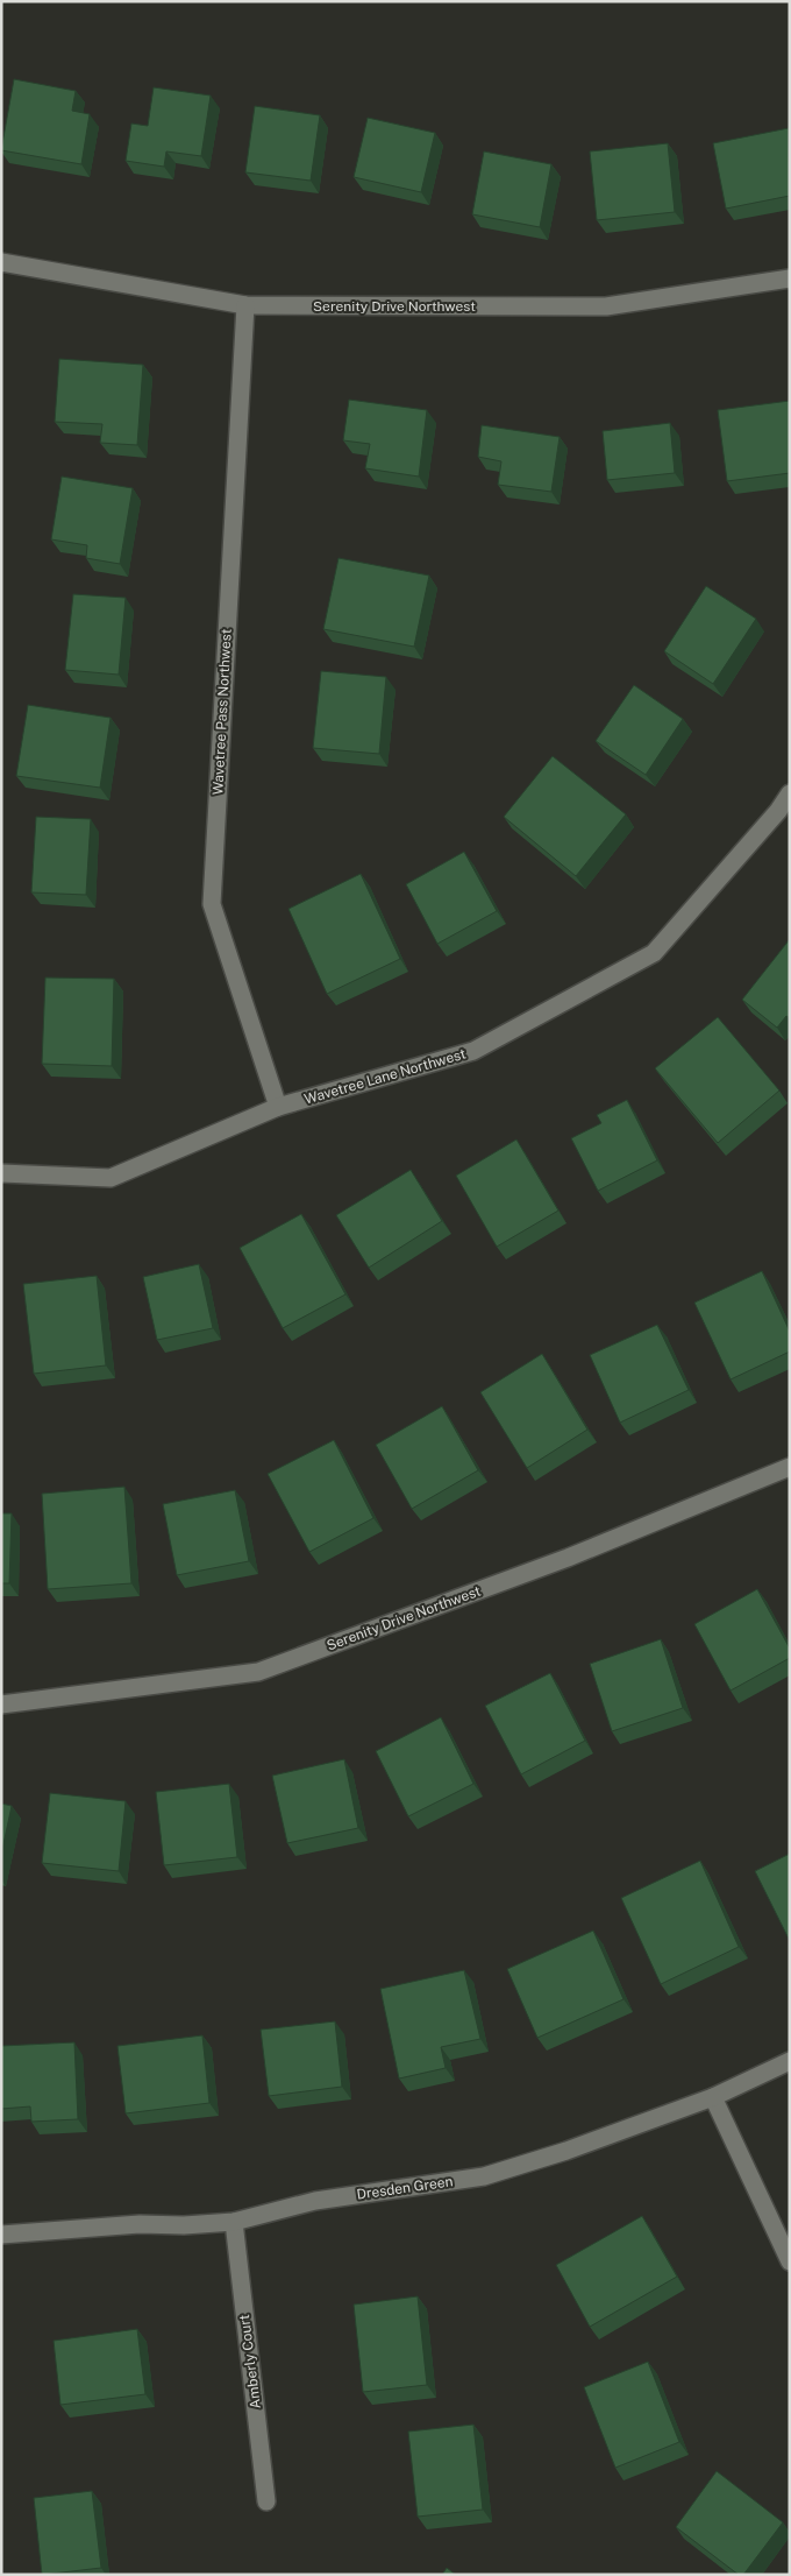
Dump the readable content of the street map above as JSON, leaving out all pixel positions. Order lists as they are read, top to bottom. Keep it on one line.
{"streets":{"street":["Serenity Drive Northwest","Wavetree Pass Northwest","Wavetree Lane Northwest","Dresden Green","Amberly Court"]},"crossings":[["Serenity Drive Northwest","Wavetree Pass Northwest"],["Wavetree Pass Northwest","Wavetree Lane Northwest"],["Dresden Green","Amberly Court"]]}
